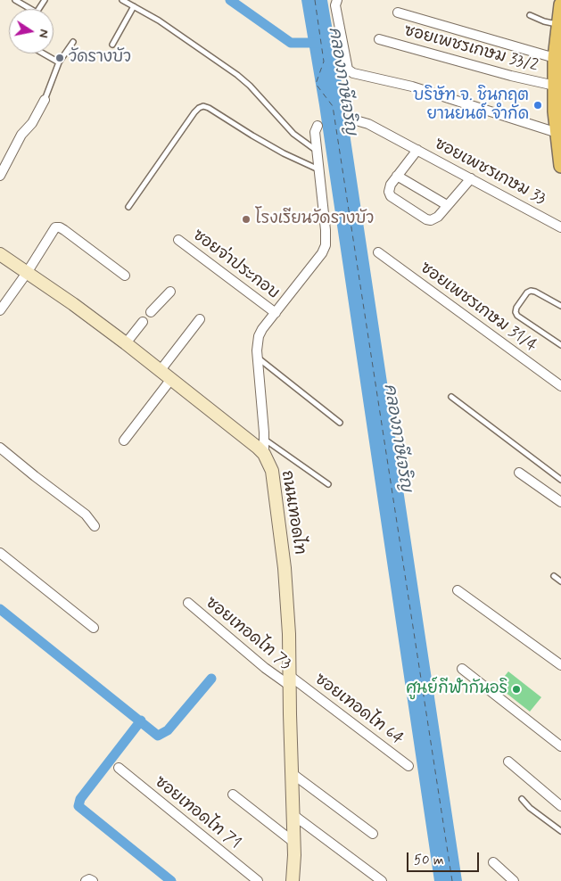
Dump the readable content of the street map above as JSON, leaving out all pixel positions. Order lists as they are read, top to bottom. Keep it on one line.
{"streets":{"main road":["ถนนเทอดไท"],"street":["ซอยเพชรเกษม 33/2","ซอยเพชรเกษม 33","ซอยจ่าประกอบ","ซอยเพชรเกษม 31/4","ซอยเทอดไท 73","ซอยเทอดไท 64","ซอยเทอดไท 71"]},"crossings":[["ถนนเทอดไท","ซอยเทอดไท 73"],["ถนนเทอดไท","ซอยเทอดไท 64"],["ซอยเทอดไท 73","ซอยเทอดไท 64"]],"water":["คลองภาษีเจริญ"],"places":["วัดรางบัว","บริษัท จ. ชินกฤต ยานยนต์ จำกัด","โรงเรียนวัดรางบัว","ศูนย์กีฬากันอริ"],"scale_bar":"50 m","north":"right"}
